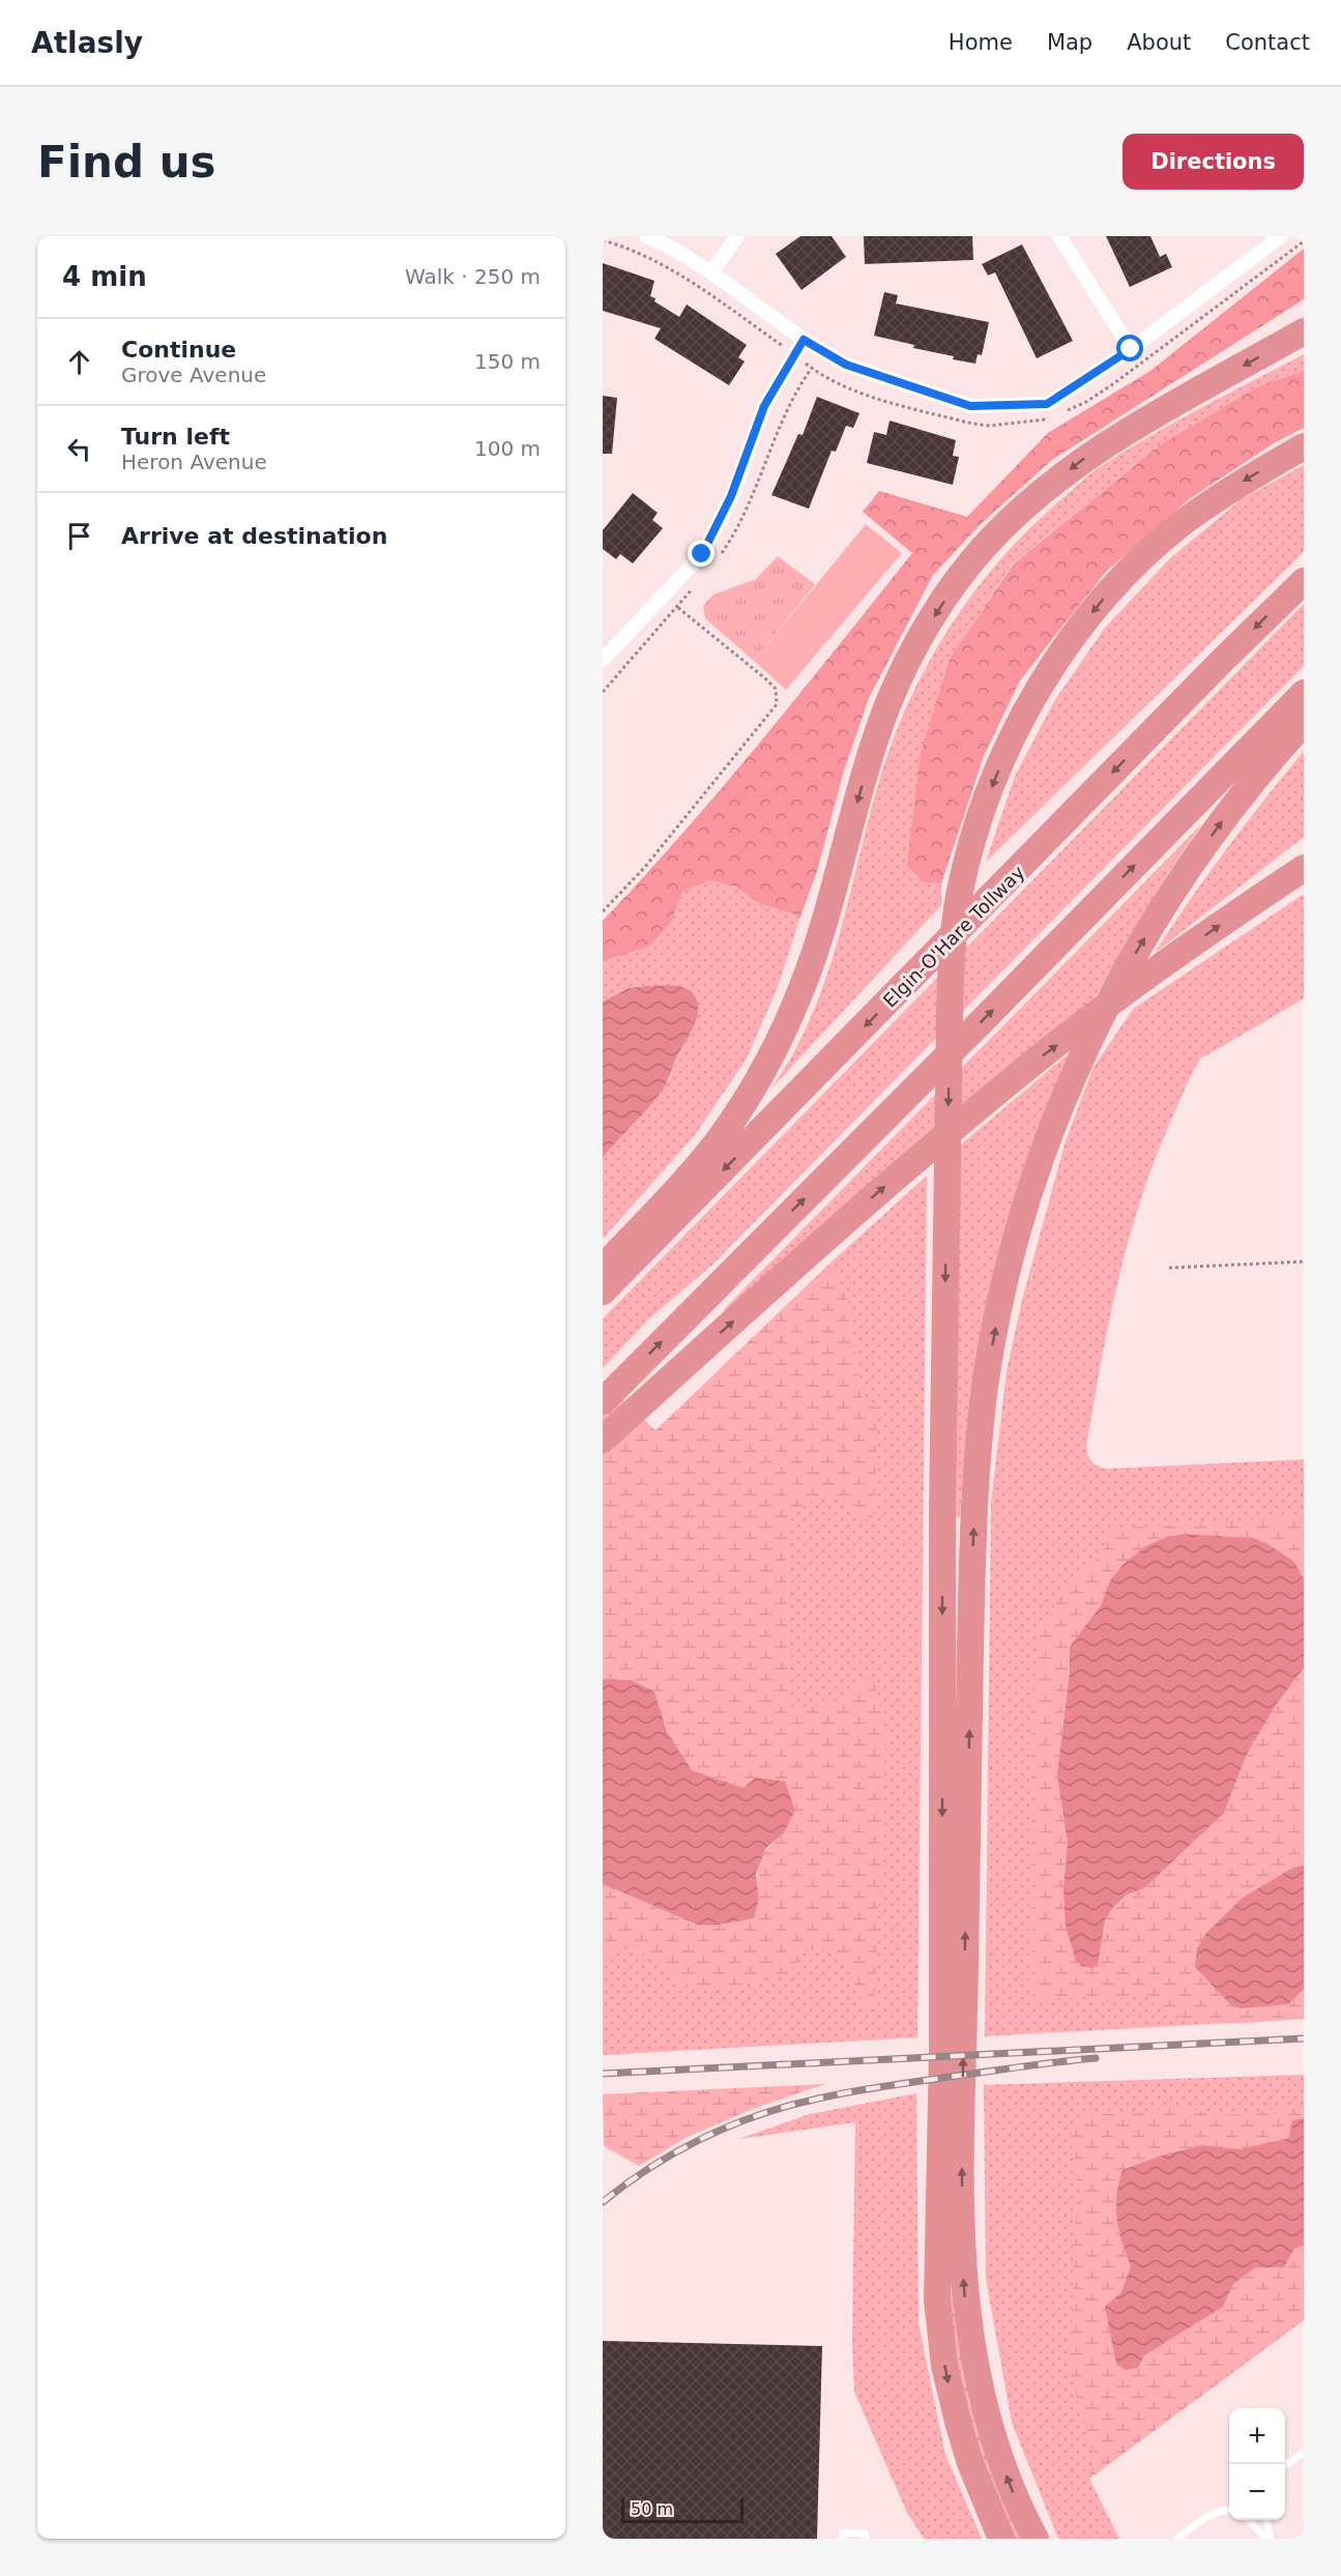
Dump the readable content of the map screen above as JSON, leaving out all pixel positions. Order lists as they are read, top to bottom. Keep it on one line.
{"streets":{"highway":["Elgin-O'Hare Tollway"]},"scale_bar":"50 m","page":{"header":"Atlasly","nav":["Home","Map","About","Contact"],"buttons":"Directions","title":"Find us","heading":["4 min","Walk · 250 m"],"list":[["Continue","Grove Avenue","150 m"],["Turn left","Heron Avenue","100 m"],"Arrive at destination"],"map_buttons":["+","−"],"scale":"50 m"}}
